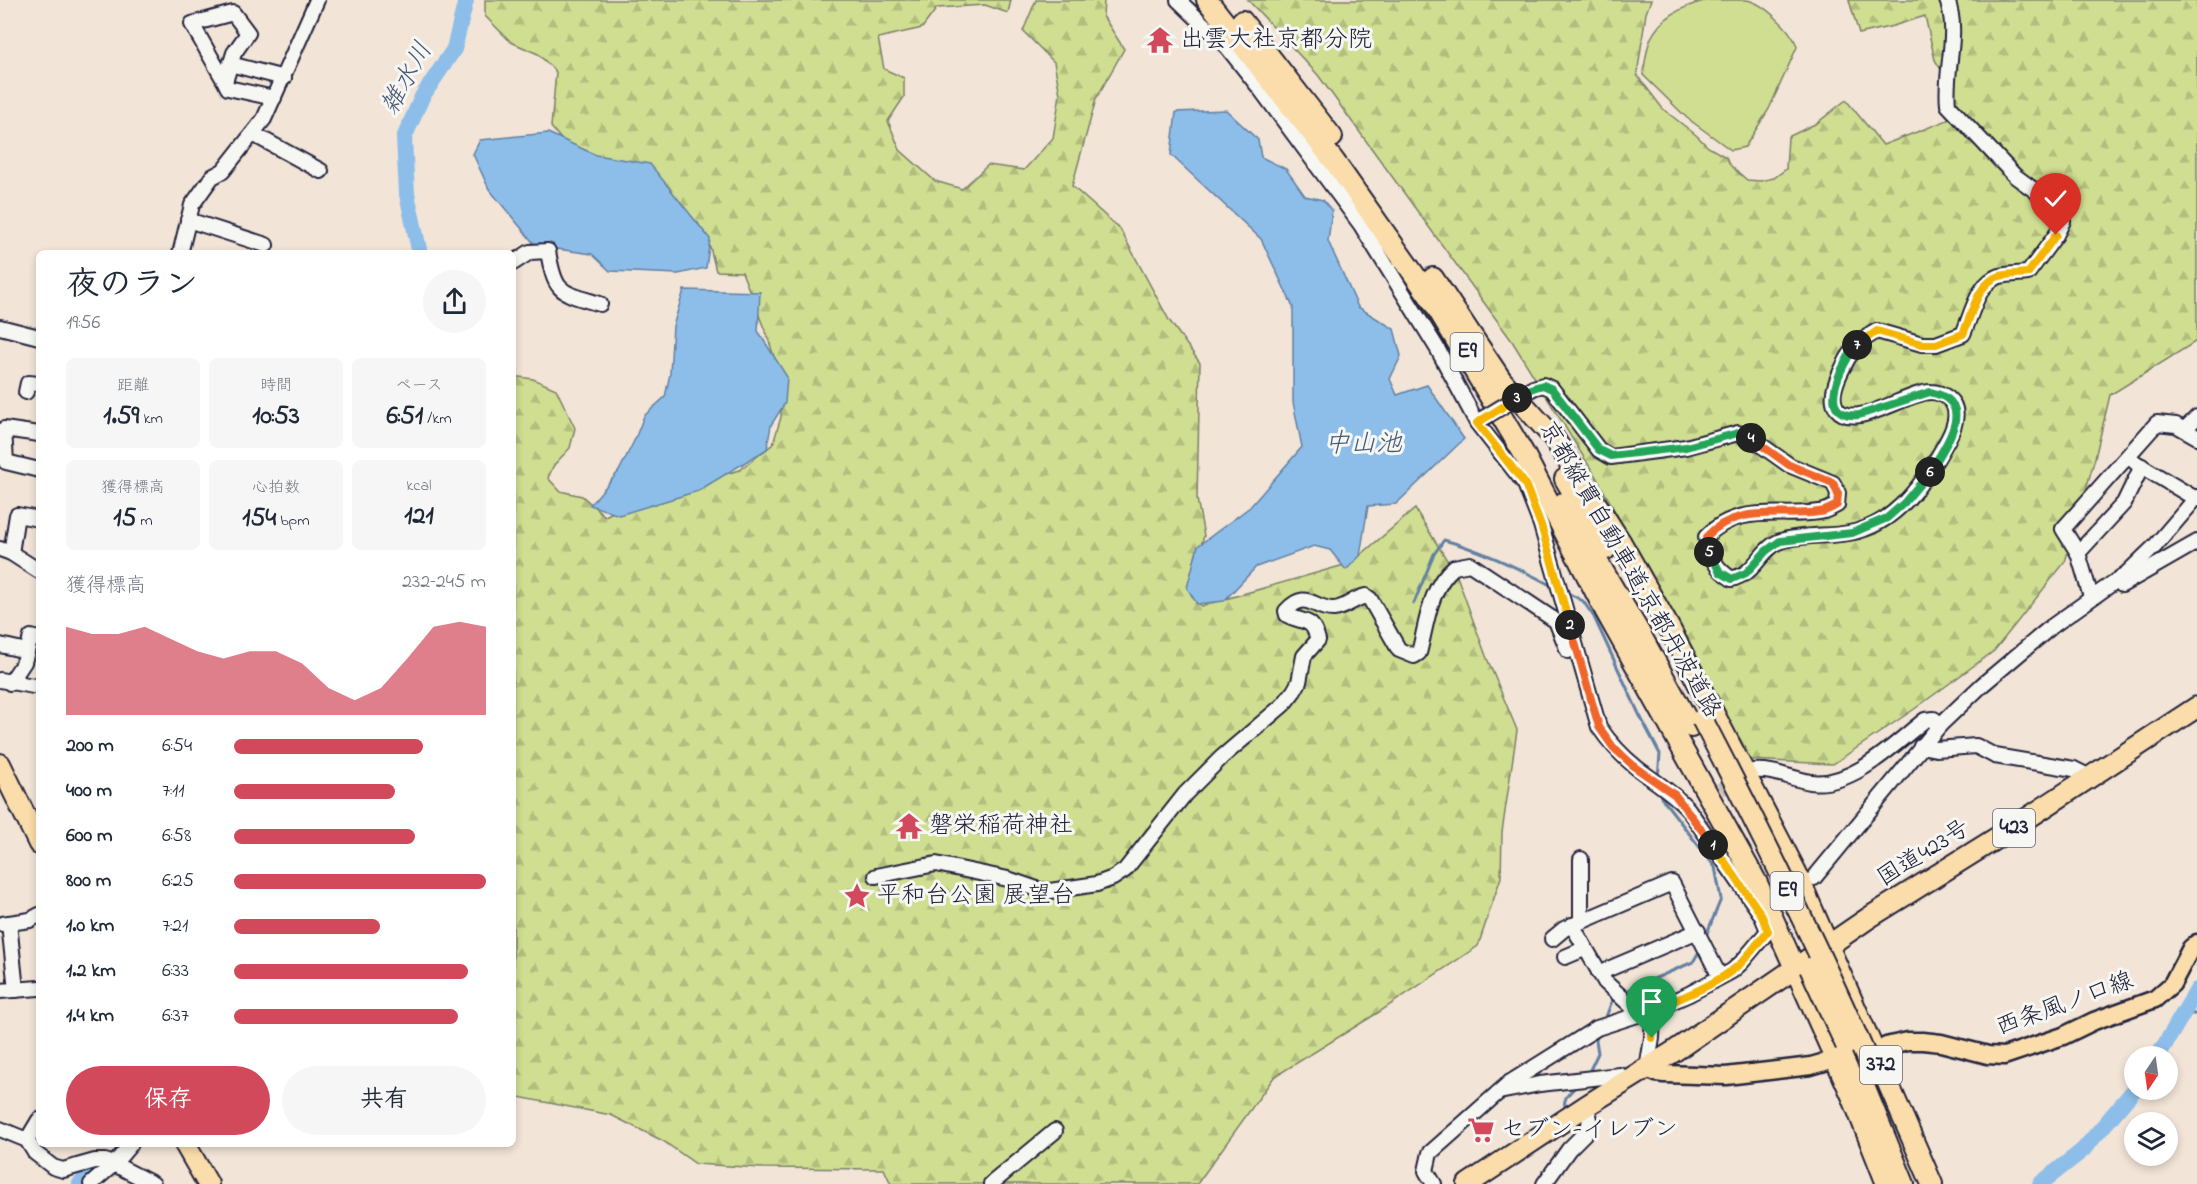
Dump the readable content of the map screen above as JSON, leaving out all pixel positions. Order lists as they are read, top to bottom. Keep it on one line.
{"streets":{"highway":["E9","京都縦貫自動車道;京都丹波道路","423","国道423号","372"],"main road":["西条風ノ口線"]},"crossings":[["国道423号","372"]],"water":["雑水川","中山池"],"places":{"temple":["出雲大社京都分院","磐栄稲荷神社"],"place":["平和台公園 展望台"],"supermarket":["セブン-イレブン"]},"north":"bottom","page":{"heading":["夜のラン","19:56"],"pins":["7","3","4","6","5","2","1"],"stats":[["距離","1.59 km"],["時間","10:53"],["ペース","6:51 /km"],["獲得標高","15 m"],["心拍数","154 bpm"],["kcal","121"]],"chart":["獲得標高","232–245 m"],"list":[{"name":"200 m","note":"6:54"},{"name":"400 m","note":"7:11"},{"name":"600 m","note":"6:58"},{"name":"800 m","note":"6:25"},{"name":"1.0 km","note":"7:21"},{"name":"1.2 km","note":"6:33"},{"name":"1.4 km","note":"6:37"}],"buttons":["保存","共有"]}}
